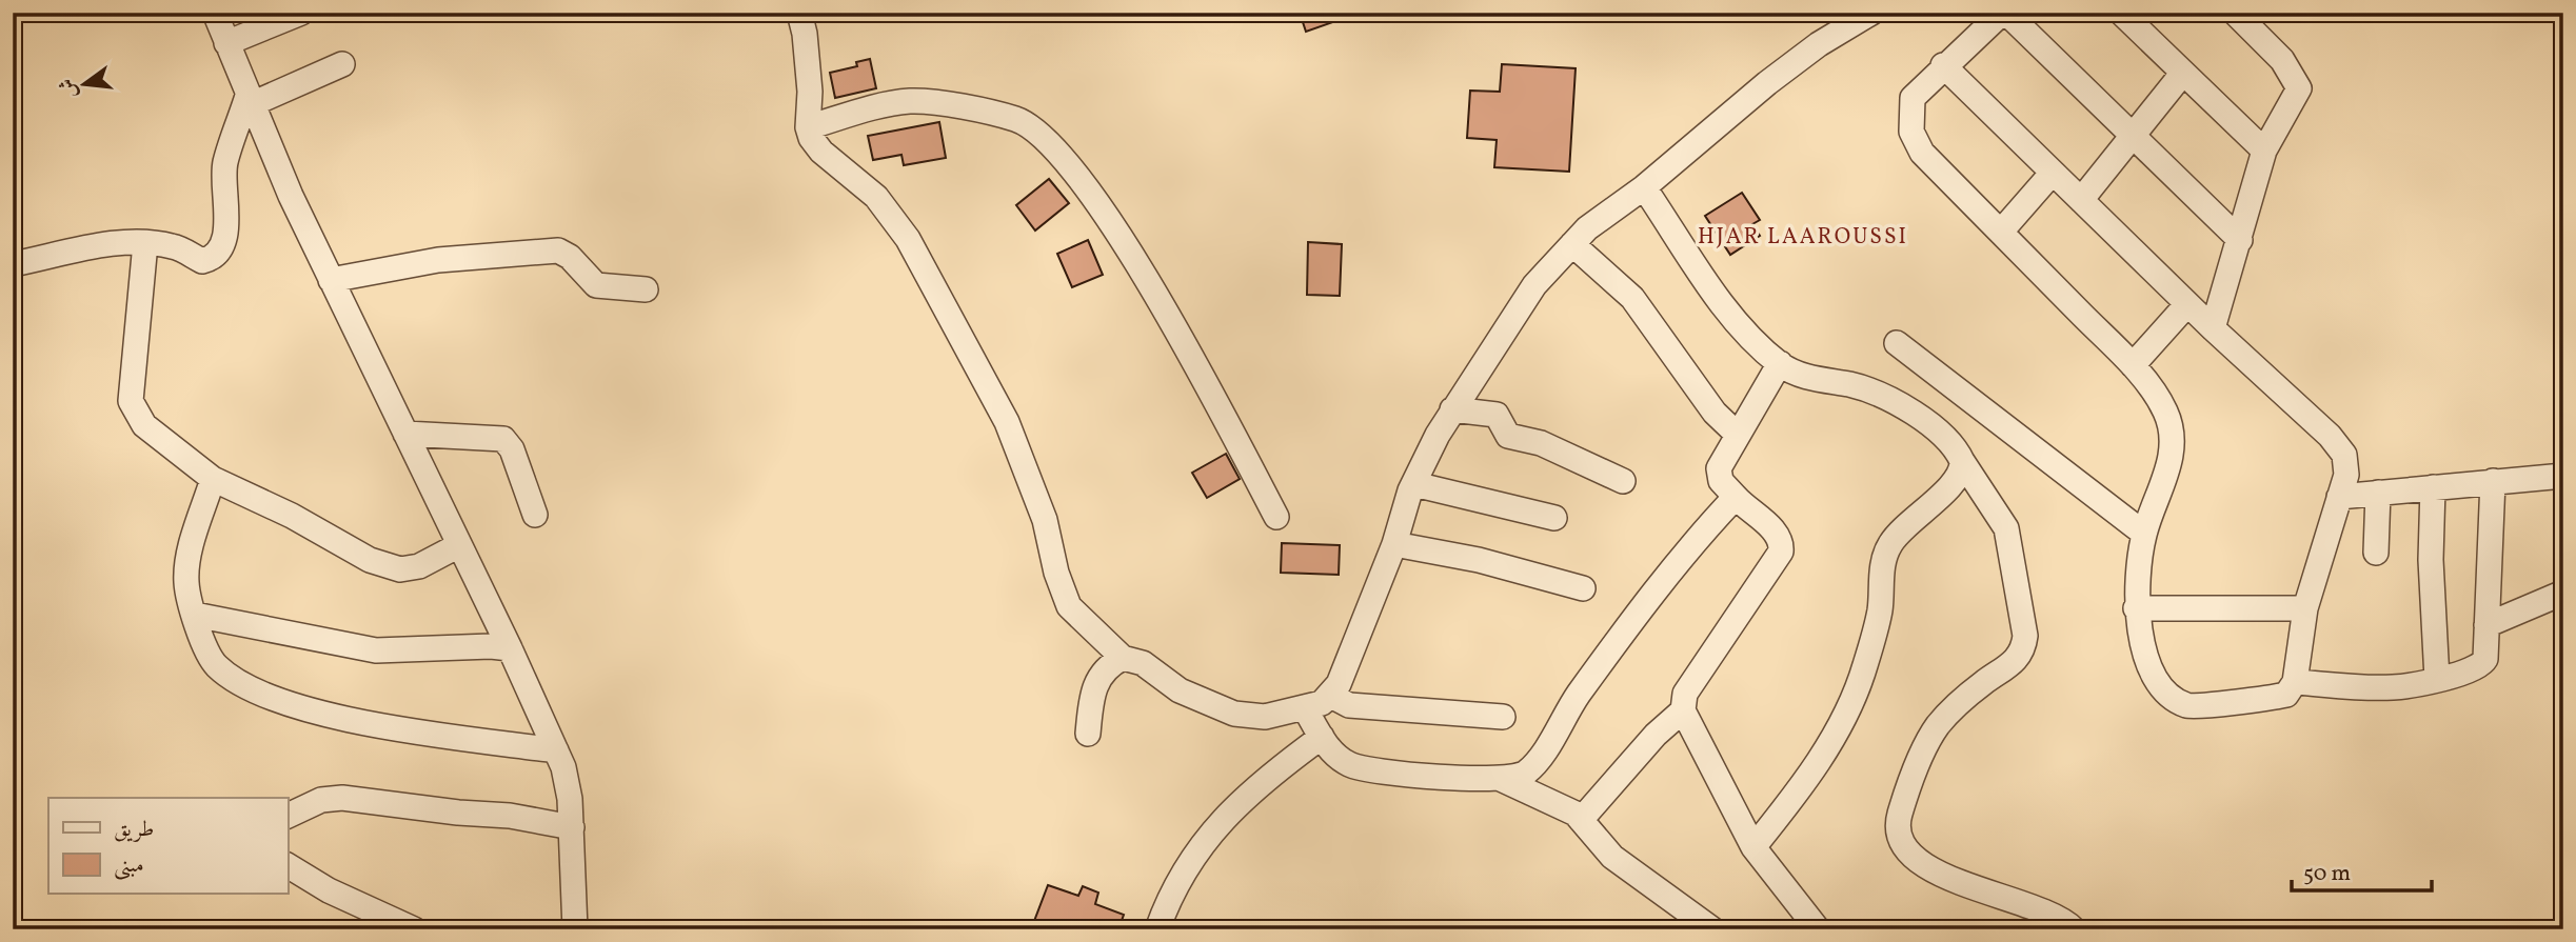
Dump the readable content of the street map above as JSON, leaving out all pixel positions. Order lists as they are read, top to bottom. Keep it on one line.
{"districts":["HJAR LAAROUSSI"],"legend":["طريق","مبنى"],"scale_bar":"50 m","north":"left"}
